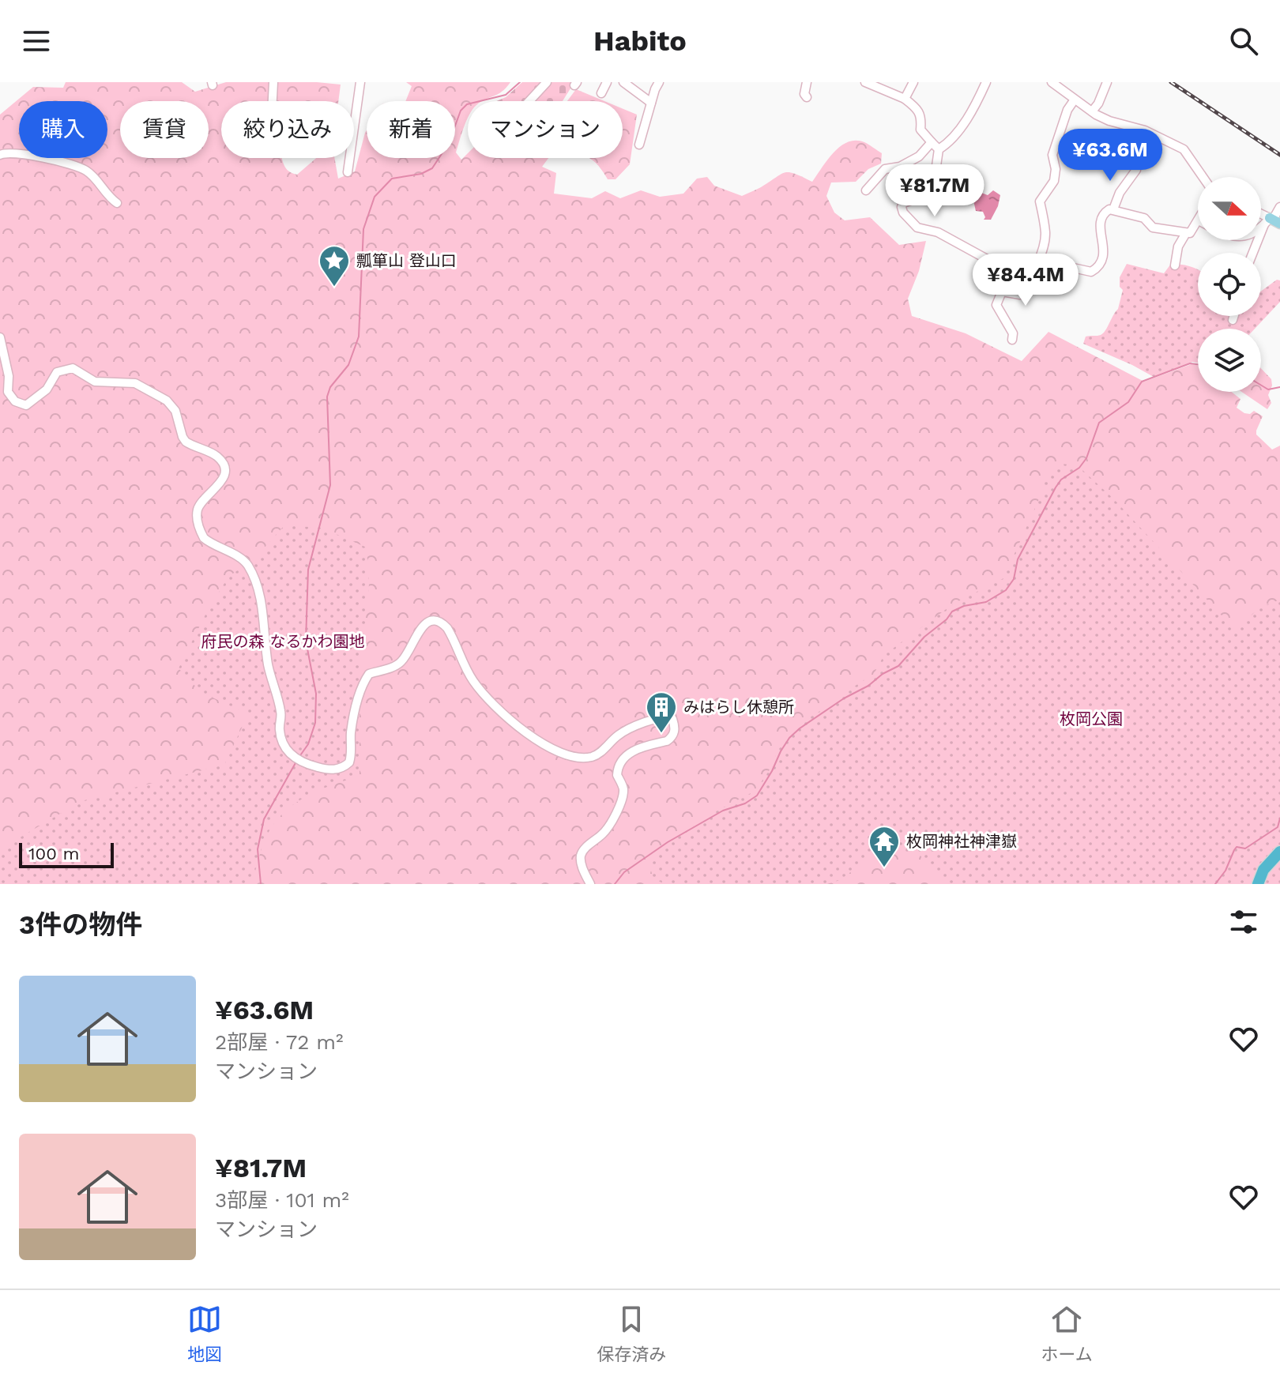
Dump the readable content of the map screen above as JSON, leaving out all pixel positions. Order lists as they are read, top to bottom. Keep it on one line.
{"parks":["府民の森 なるかわ園地","枚岡公園"],"places":{"place":["瓢箪山 登山口"],"building":["みはらし休憩所"],"temple":["枚岡神社神津嶽"]},"scale_bar":"100 m","north":"right","page":{"header":"Habito","chip":["購入","賃貸","絞り込み","新着","マンション"],"price":["¥63.6M","¥81.7M","¥84.4M"],"scale":"100 m","heading":"3件の物件","list":[{"name":"¥63.6M","note":"2部屋 · 72 m² · マンション"},{"name":"¥81.7M","note":"3部屋 · 101 m² · マンション"}],"tabs":["地図","保存済み","ホーム"]}}
